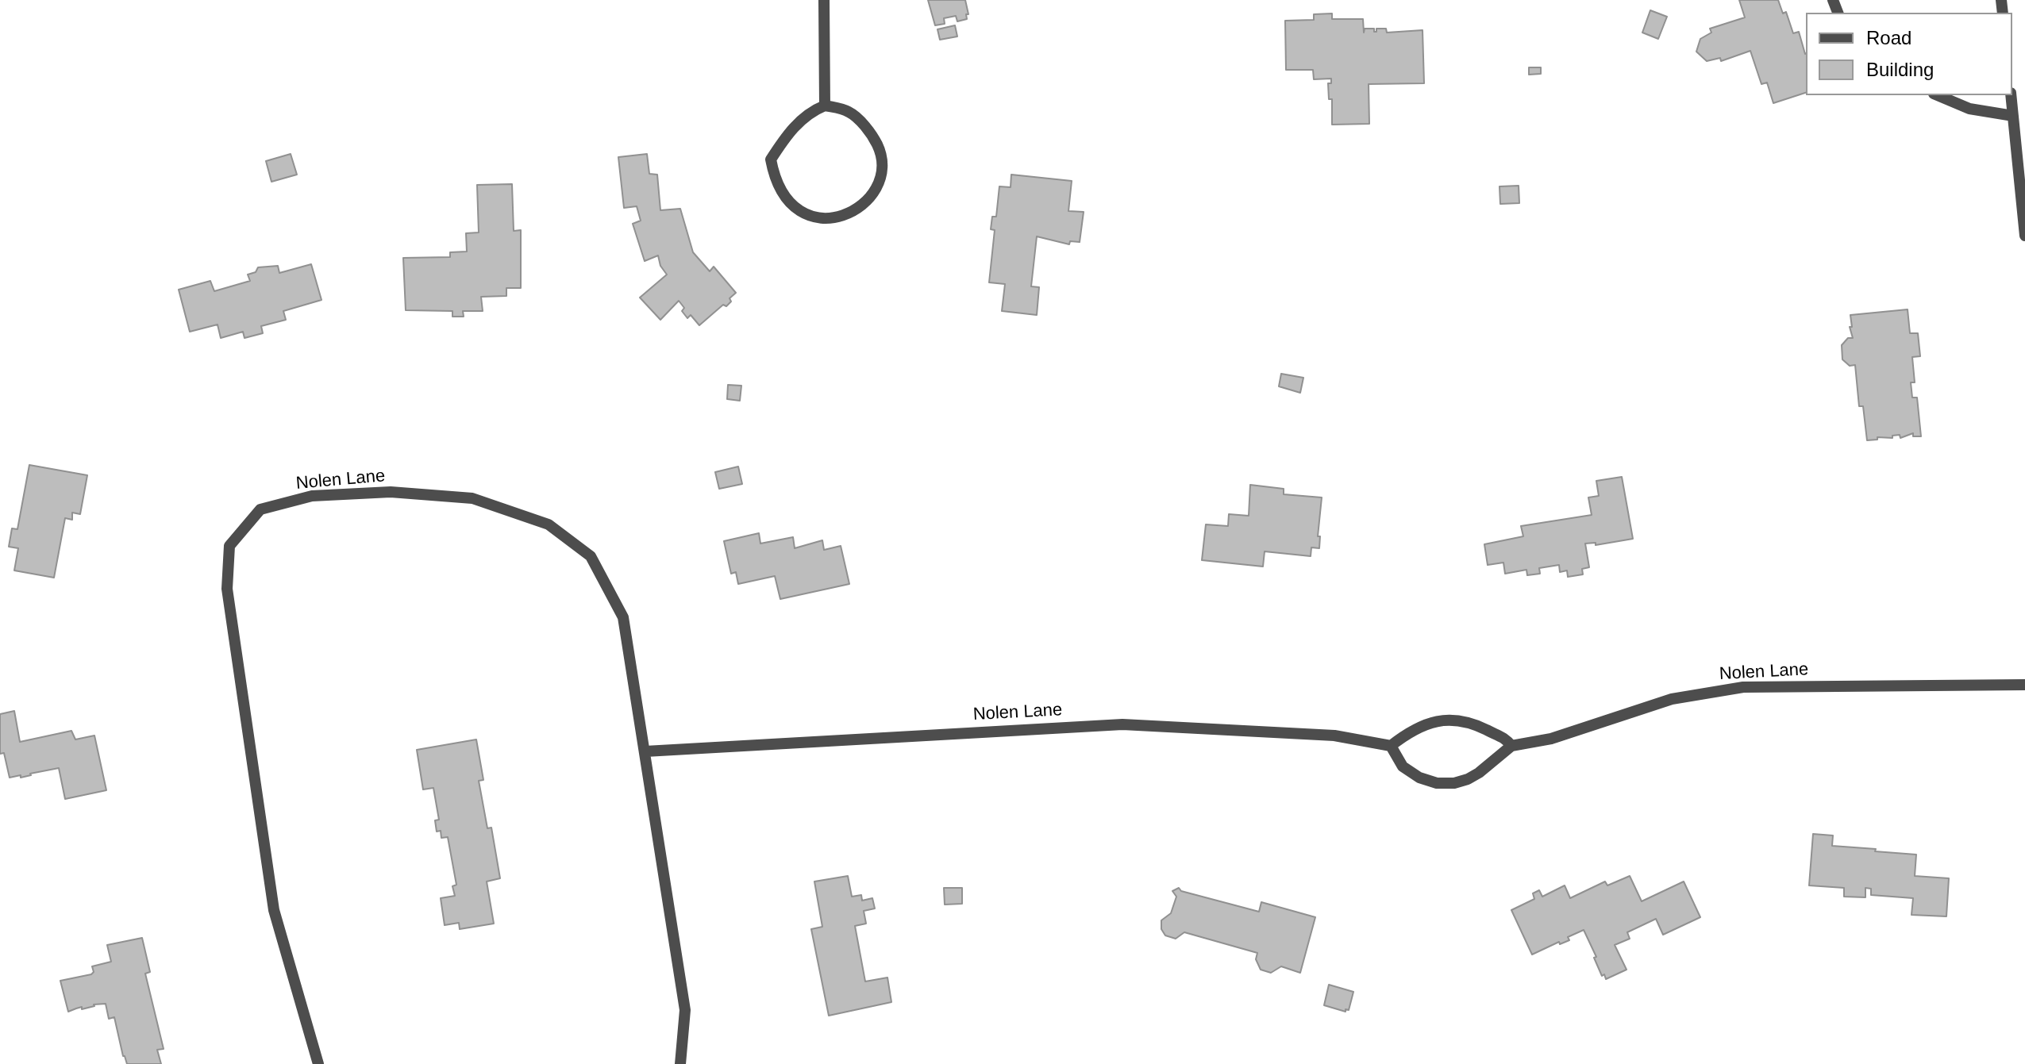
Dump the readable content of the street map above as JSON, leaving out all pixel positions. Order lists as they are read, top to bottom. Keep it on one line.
{"streets":{"street":["Nolen Lane"]},"legend":["Road","Building"]}
